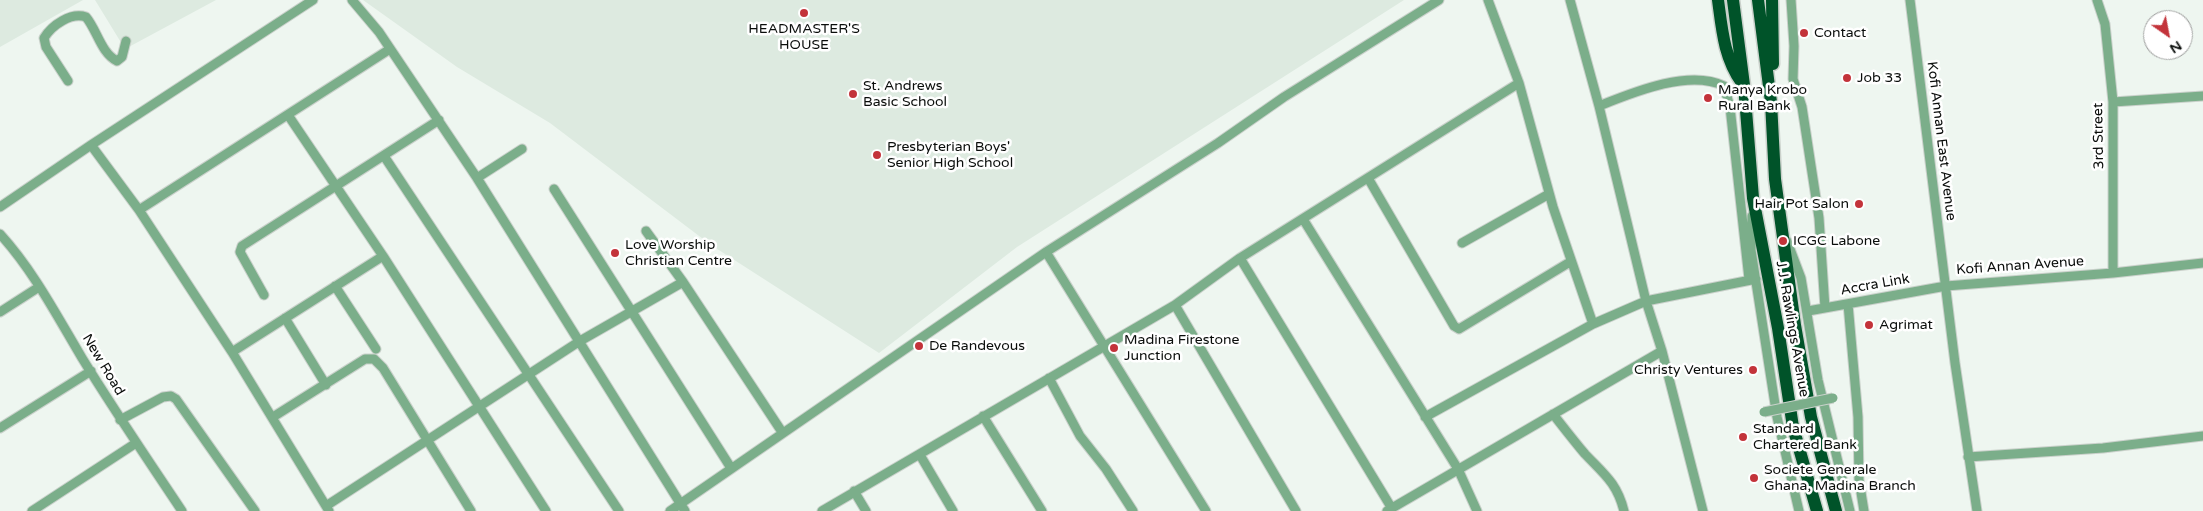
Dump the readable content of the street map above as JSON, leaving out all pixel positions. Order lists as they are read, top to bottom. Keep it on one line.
{"streets":{"highway":["J.J. Rawlings Avenue"],"street":["3rd Street","Kofi Annan East Avenue","Kofi Annan Avenue","Accra Link","New Road"]},"crossings":[["3rd Street","Kofi Annan Avenue"],["Kofi Annan East Avenue","Kofi Annan Avenue"],["Kofi Annan East Avenue","Accra Link"],["Kofi Annan Avenue","Accra Link"]],"places":["HEADMASTER'S HOUSE","Contact","Job 33","St. Andrews Basic School","Manya Krobo Rural Bank","Presbyterian Boys' Senior High School","Hair Pot Salon","ICGC Labone","Love Worship Christian Centre","Agrimat","De Randevous","Madina Firestone Junction","Christy Ventures","Standard Chartered Bank","Societe Generale Ghana, Madina Branch"],"north":"bottom right"}
